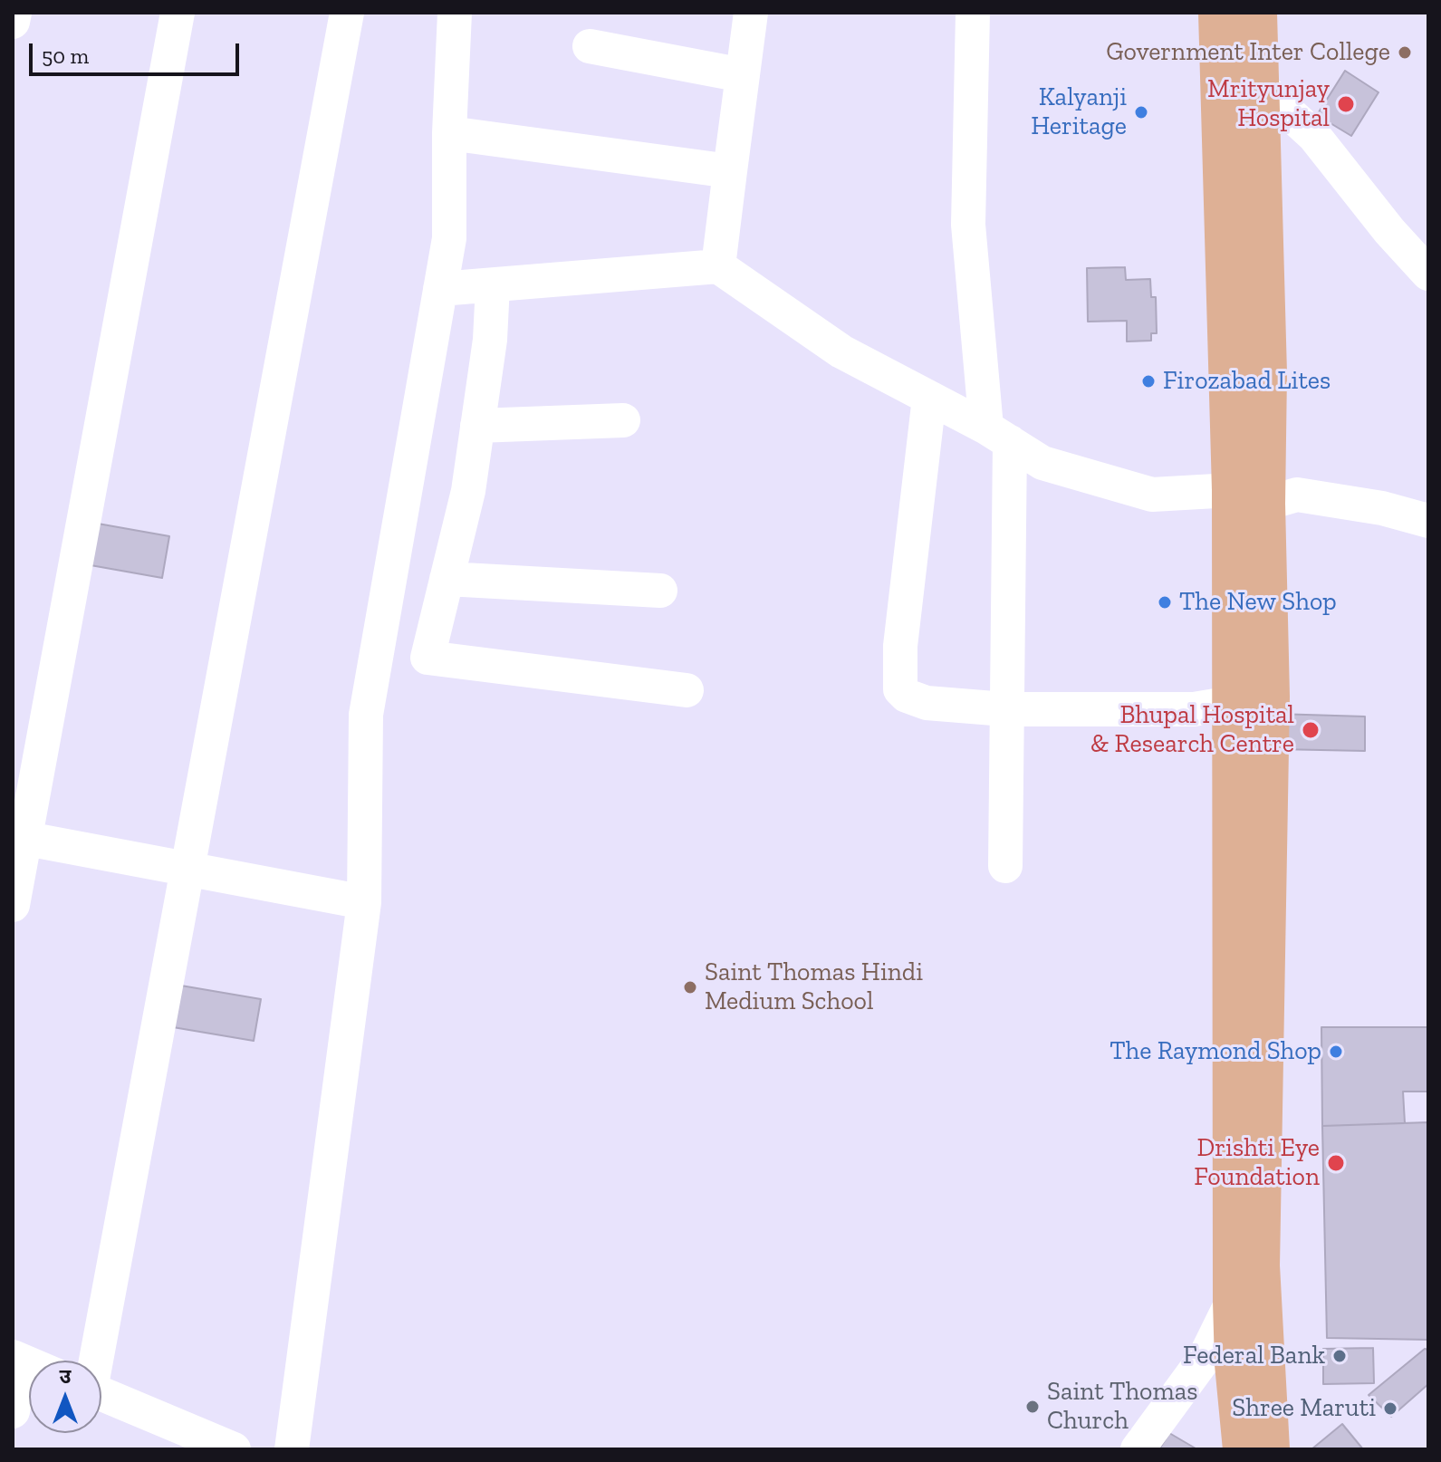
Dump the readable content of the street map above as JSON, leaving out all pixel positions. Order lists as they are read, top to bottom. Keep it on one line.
{"places":["Government Inter College","Mrityunjay Hospital","Kalyanji Heritage","Firozabad Lites","The New Shop","Bhupal Hospital & Research Centre","Saint Thomas Hindi Medium School","The Raymond Shop","Drishti Eye Foundation","Federal Bank","Saint Thomas Church","Shree Maruti"],"scale_bar":"50 m","north":"top"}
